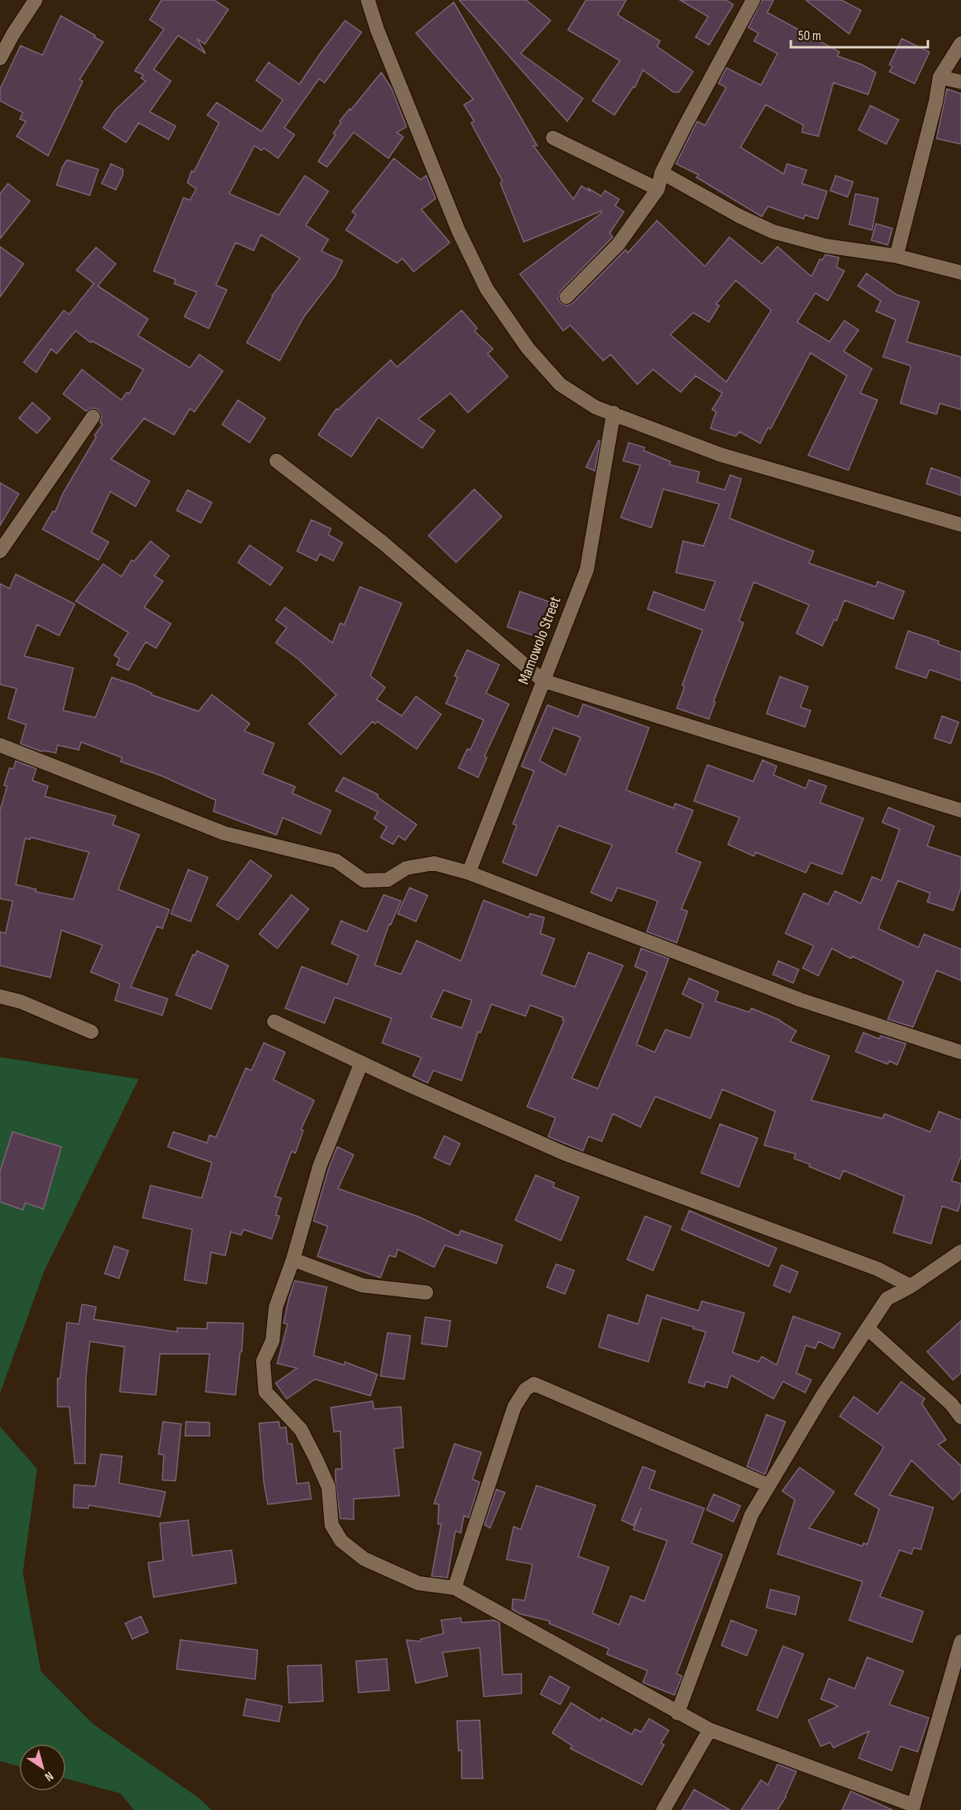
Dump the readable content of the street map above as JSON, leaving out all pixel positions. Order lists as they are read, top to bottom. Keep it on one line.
{"streets":{"street":["Mamowolo Street"]},"scale_bar":"50 m","north":"bottom right"}
